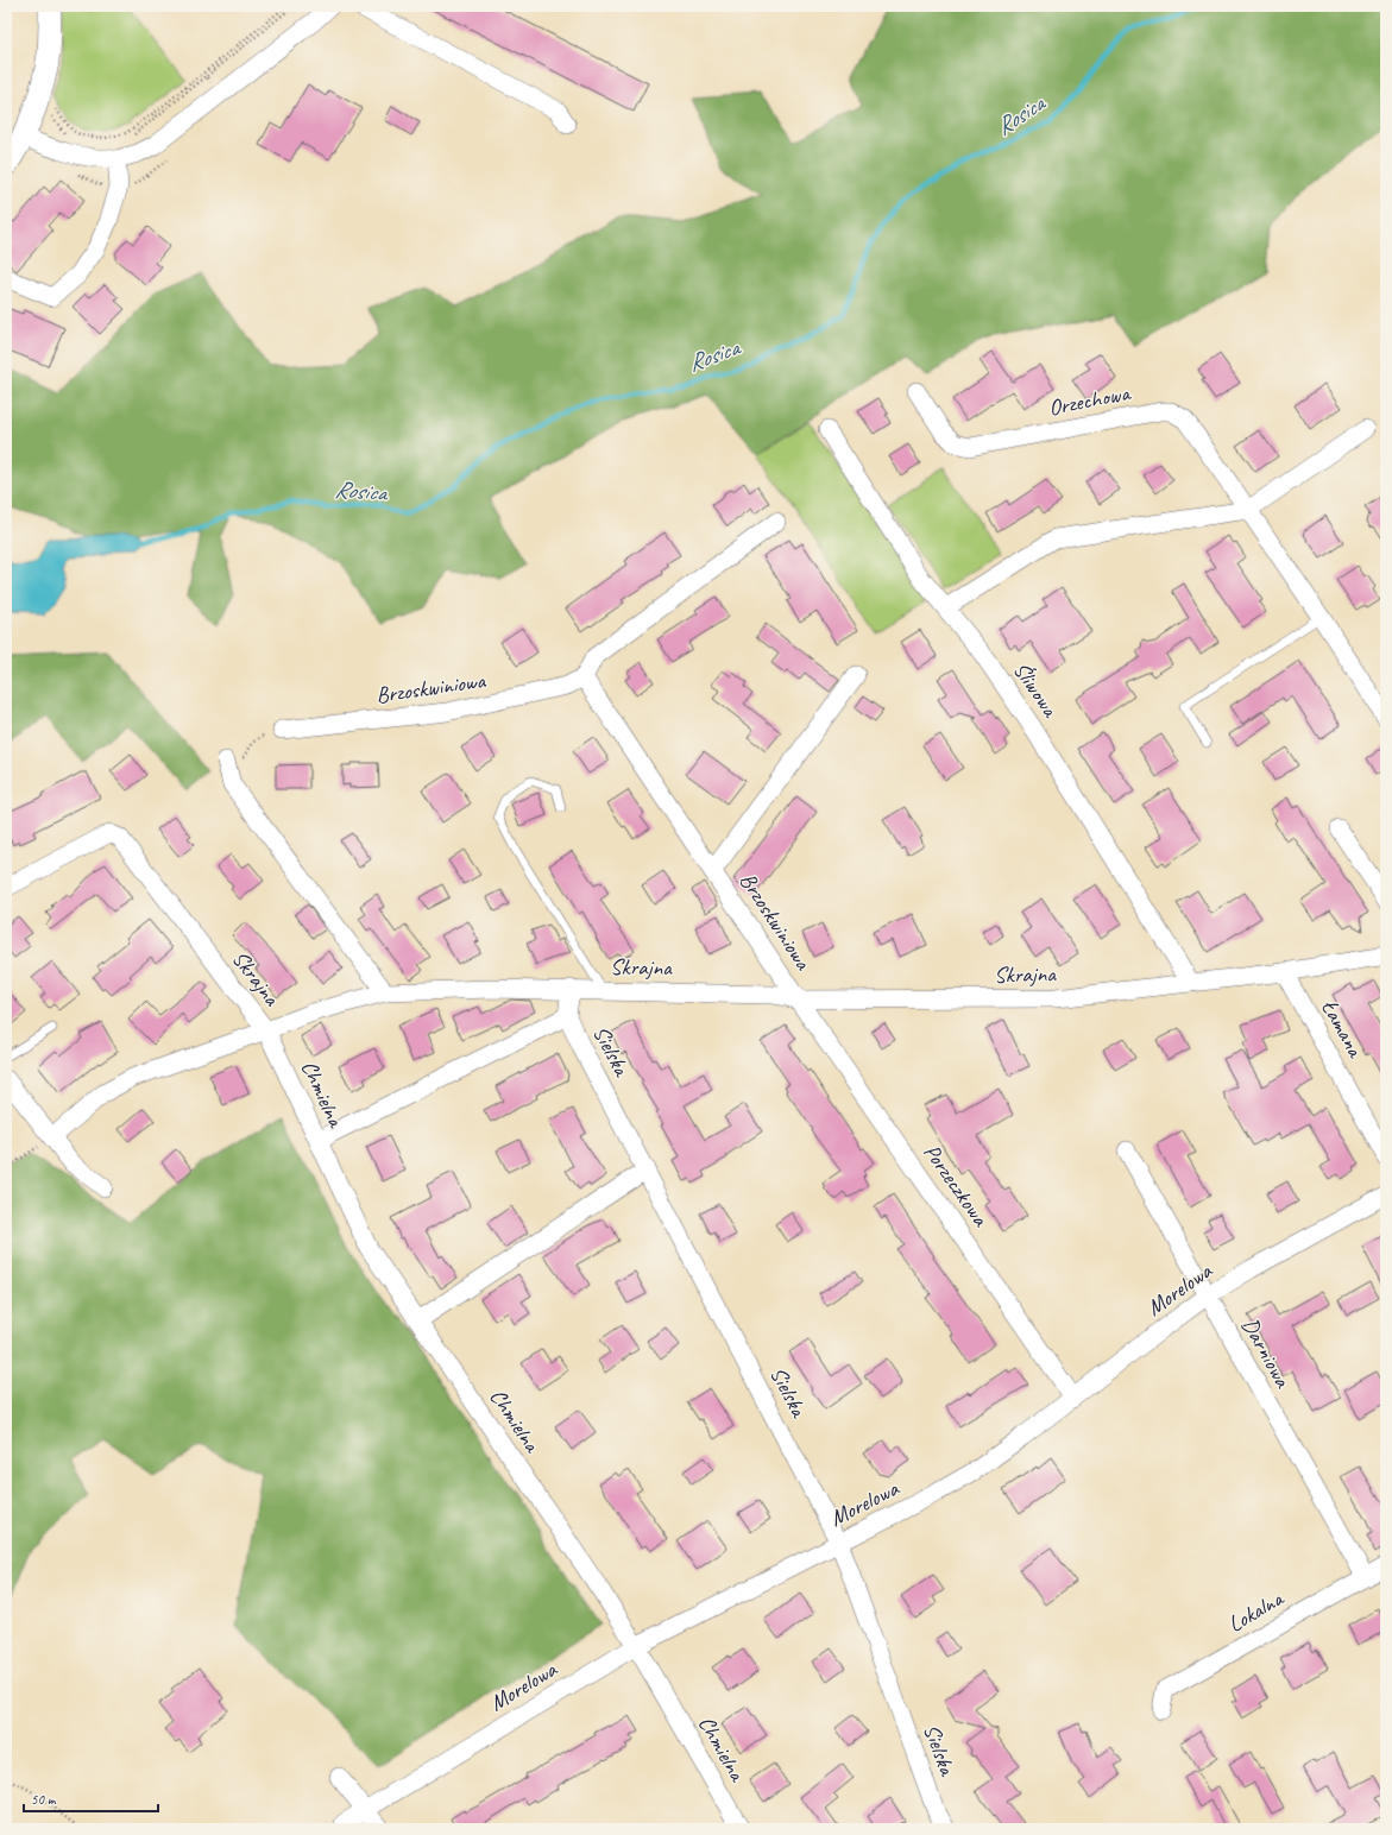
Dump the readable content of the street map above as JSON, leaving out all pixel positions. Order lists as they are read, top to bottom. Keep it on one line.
{"streets":{"street":["Orzechowa","Brzoskwiniowa","Śliwowa","Skrajna","Łamana","Sielska","Chmielna","Porzeczkowa","Morelowa","Darniowa","Lokalna"]},"crossings":[["Brzoskwiniowa","Skrajna"],["Brzoskwiniowa","Porzeczkowa"],["Śliwowa","Skrajna"],["Skrajna","Łamana"],["Skrajna","Sielska"],["Skrajna","Chmielna"],["Skrajna","Porzeczkowa"],["Sielska","Morelowa"],["Chmielna","Morelowa"],["Porzeczkowa","Morelowa"],["Morelowa","Darniowa"],["Darniowa","Lokalna"]],"water":["Rosica"],"scale_bar":"50 m"}
